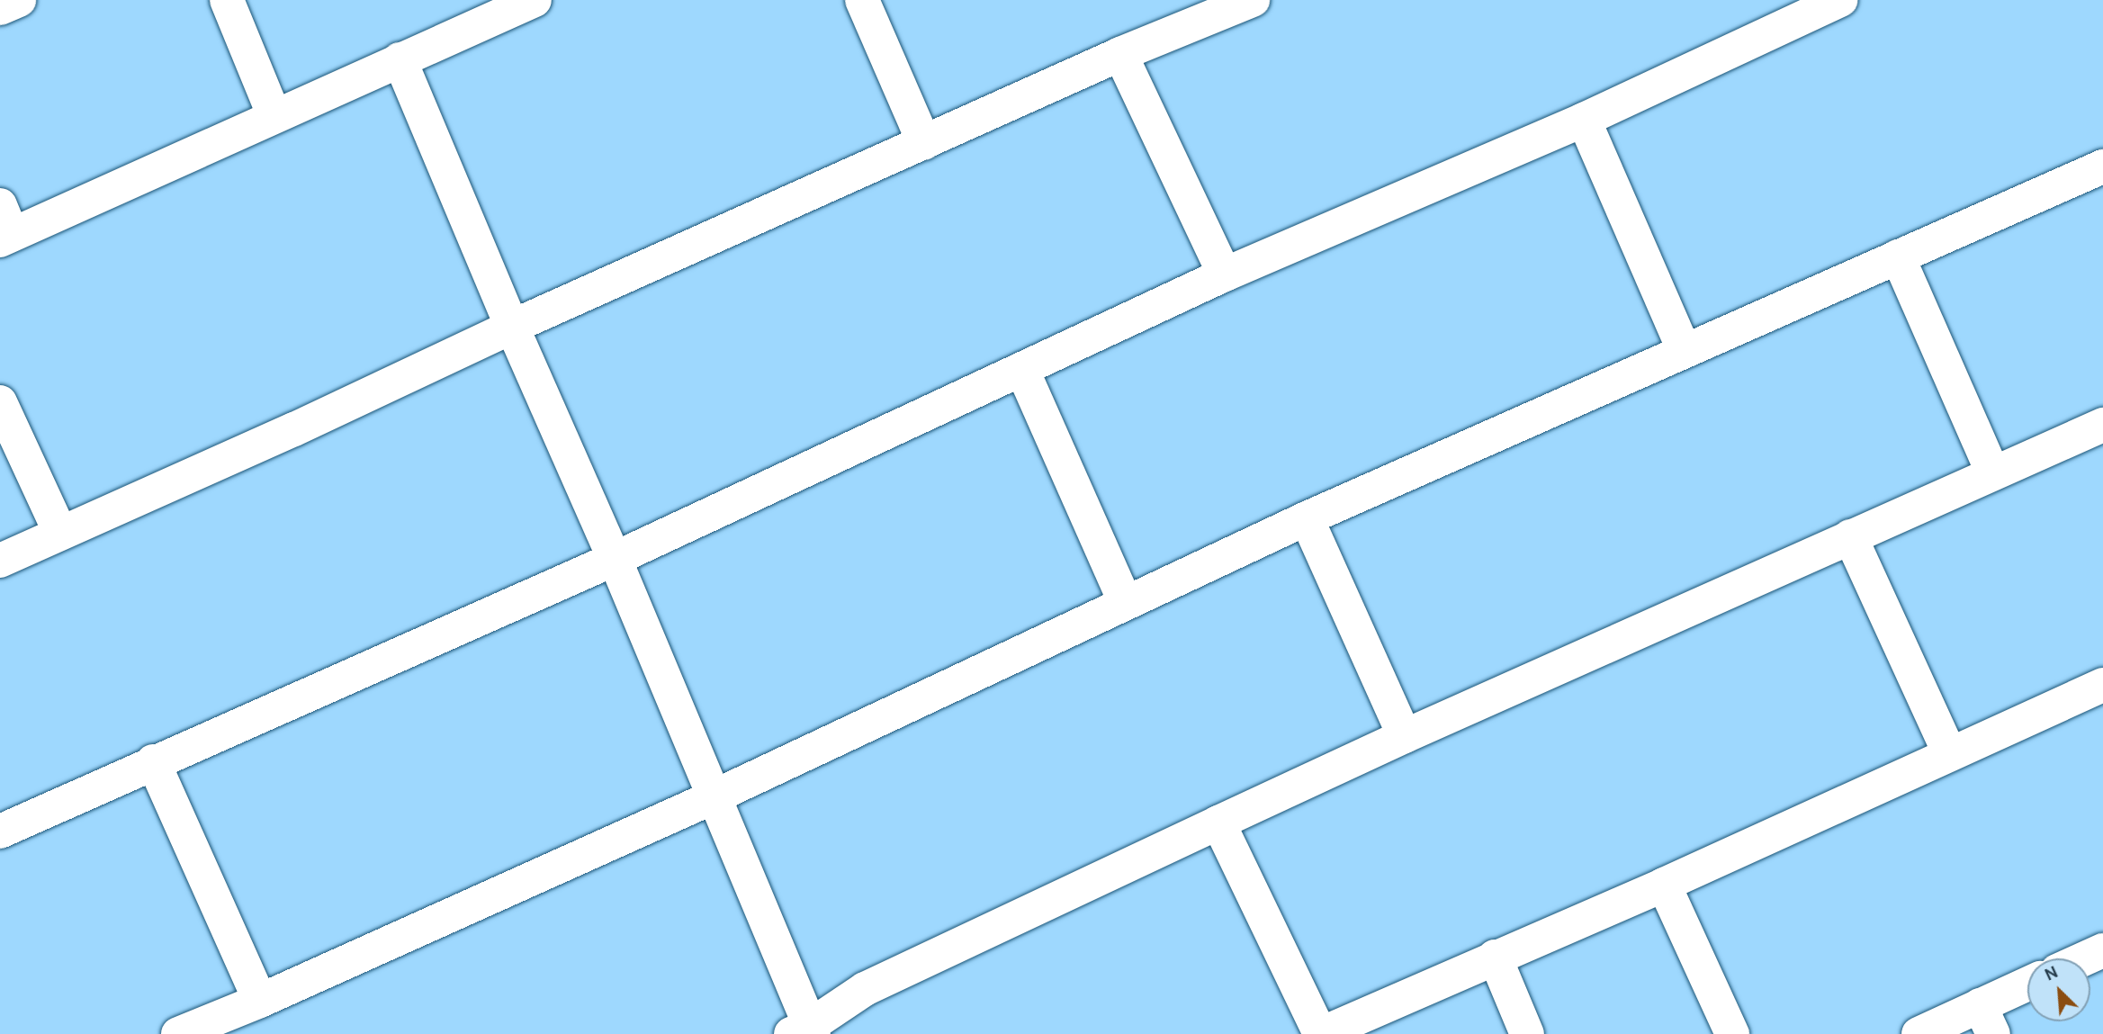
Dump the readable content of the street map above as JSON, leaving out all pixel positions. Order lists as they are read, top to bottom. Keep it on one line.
{"north":"top left"}
